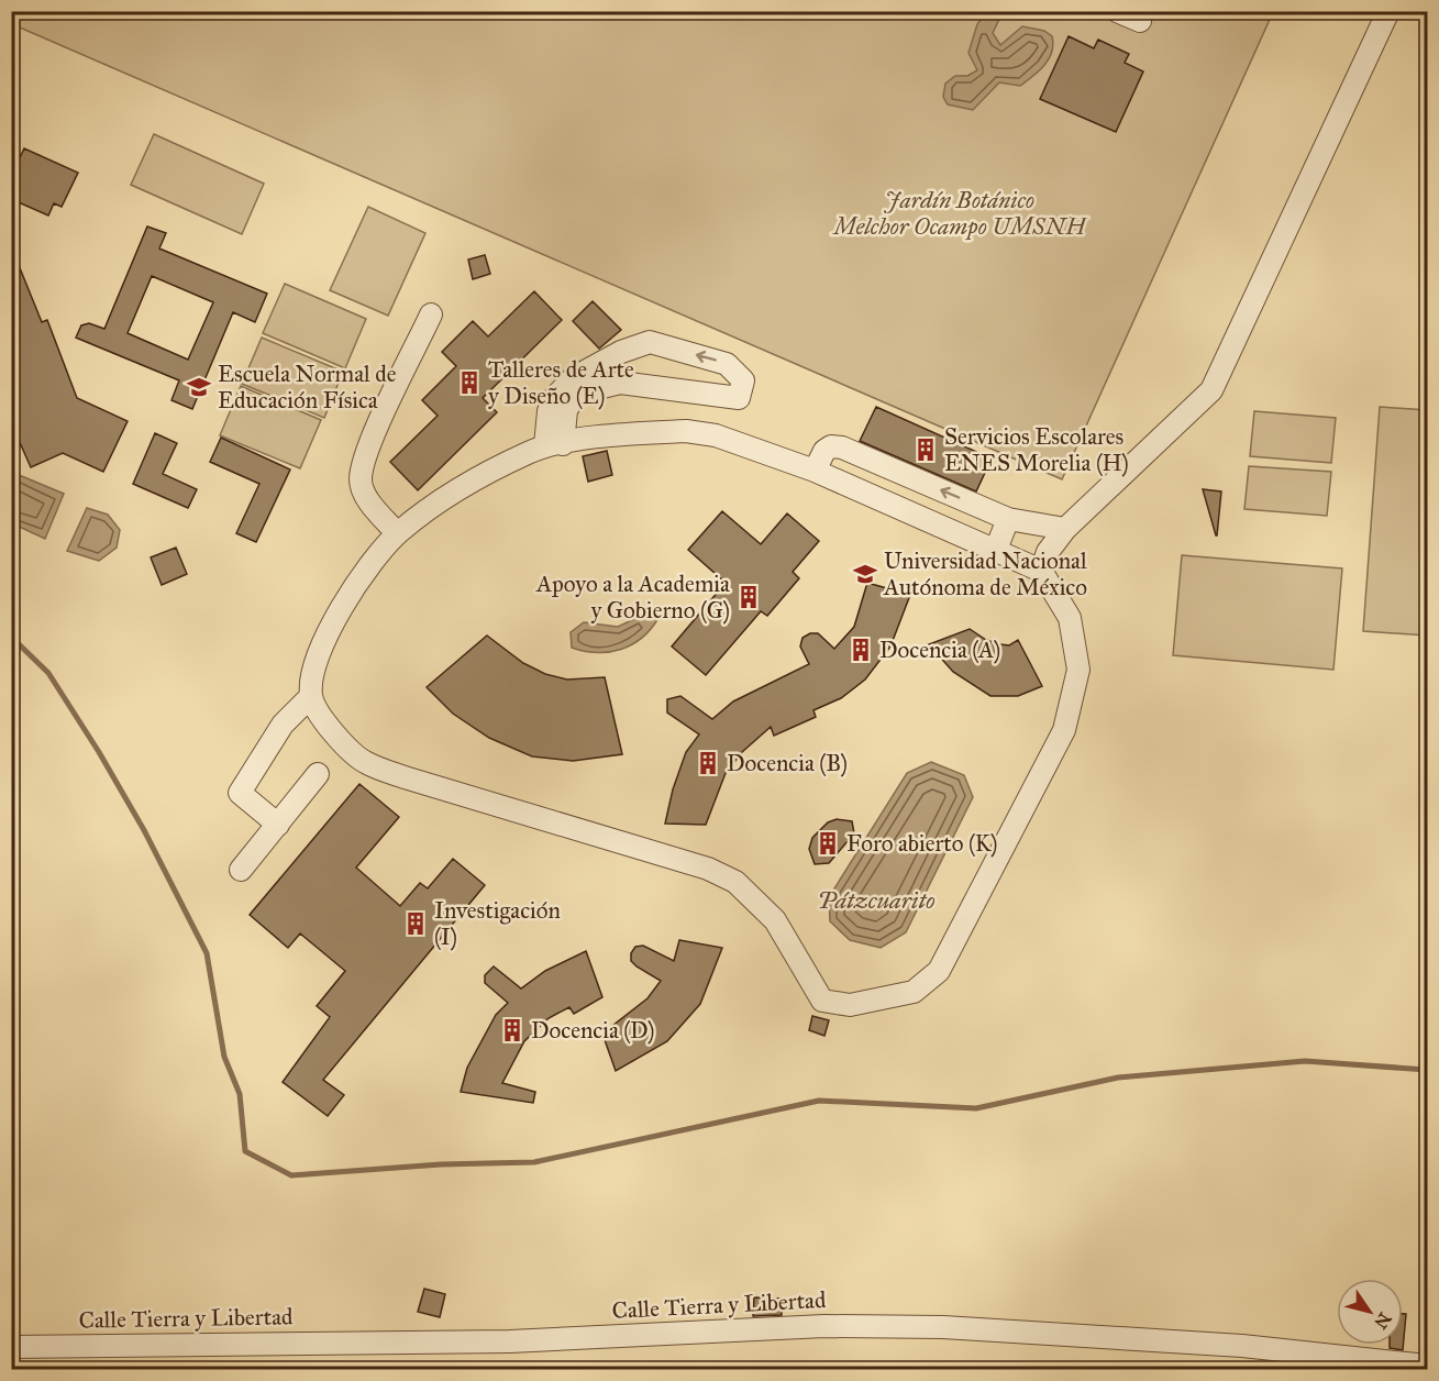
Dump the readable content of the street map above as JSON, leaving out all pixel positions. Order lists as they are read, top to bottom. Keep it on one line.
{"streets":{"street":["Calle Tierra y Libertad"]},"water":["Pátzcuarito"],"parks":["Jardín Botánico Melchor Ocampo UMSNH"],"places":{"building":["Talleres de Arte y Diseño (E)","Servicios Escolares ENES Morelia (H)","Apoyo a la Academia y Gobierno (G)","Docencia (A)","Docencia (B)","Foro abierto (K)","Investigación (I)","Docencia (D)"],"school or university":["Escuela Normal de Educación Física","Universidad Nacional Autónoma de México"]},"north":"bottom right"}
